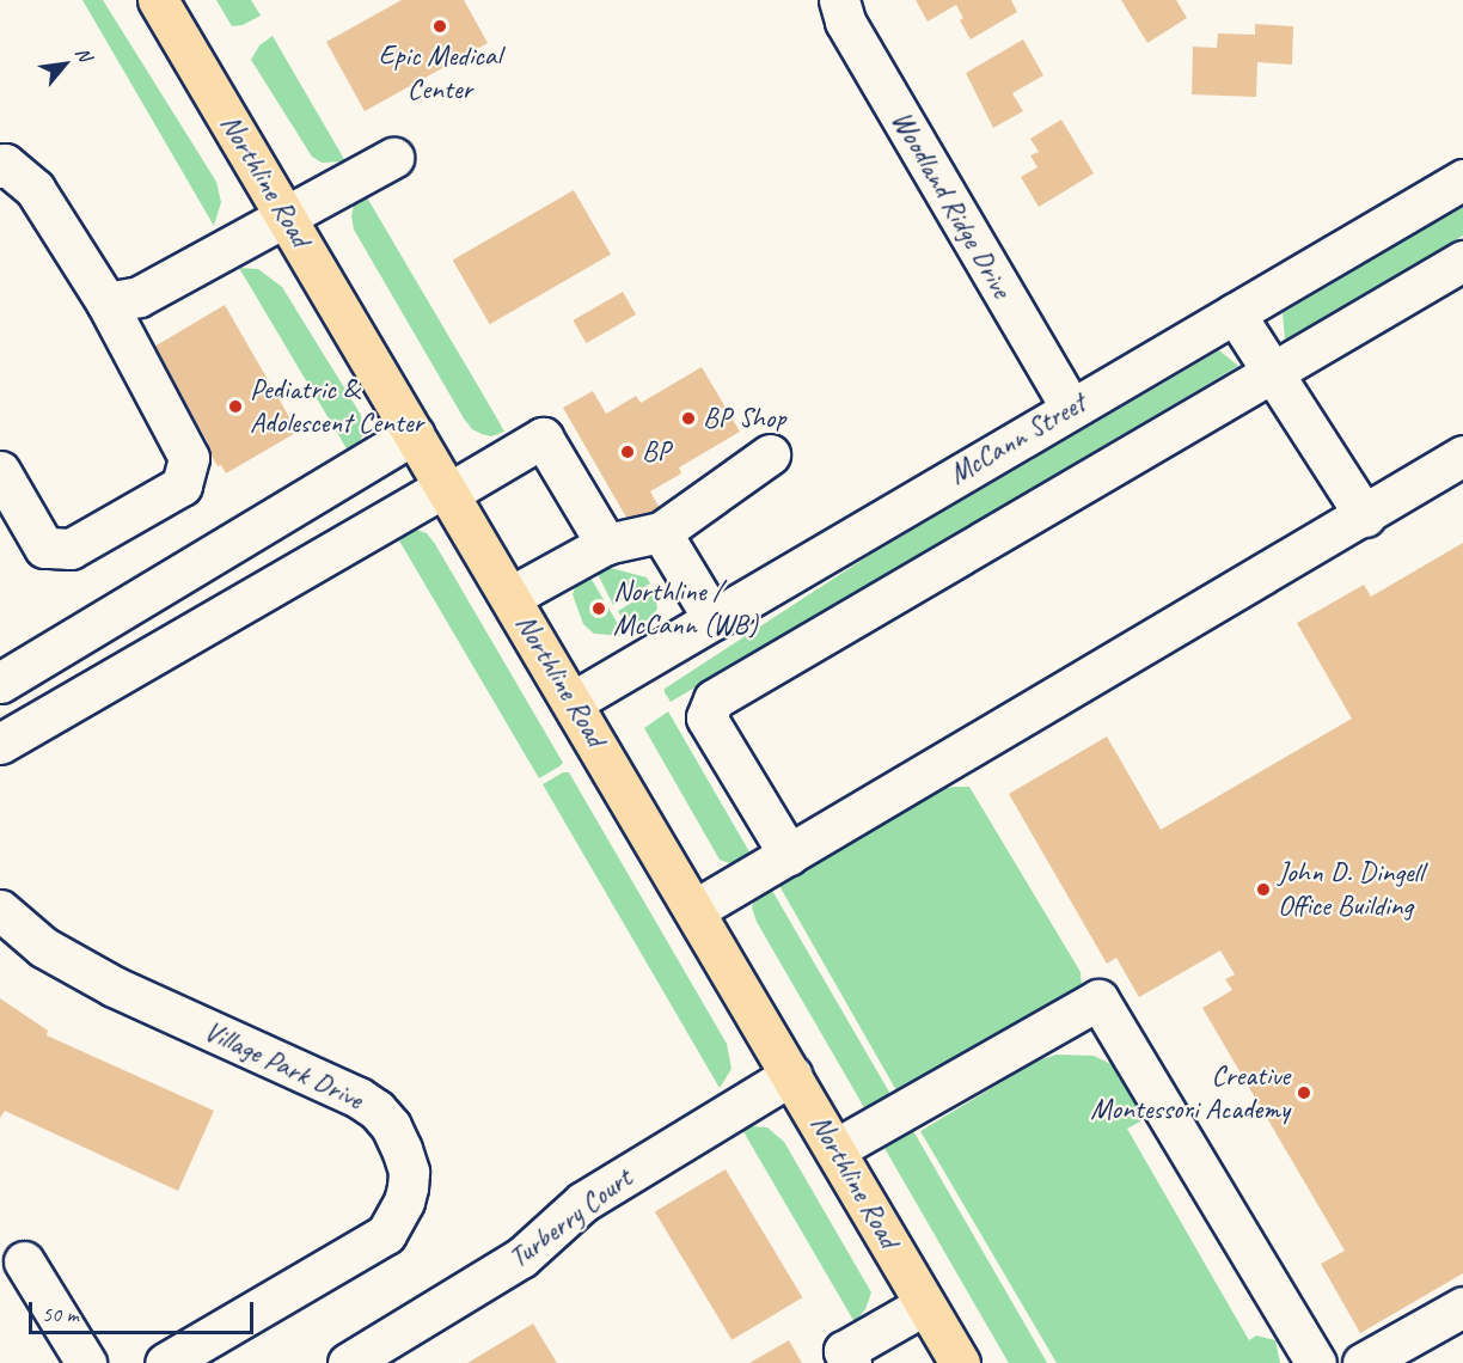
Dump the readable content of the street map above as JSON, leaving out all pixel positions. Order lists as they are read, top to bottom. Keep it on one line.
{"streets":{"main road":["Northline Road"],"street":["Woodland Ridge Drive","McCann Street","Village Park Drive","Turberry Court"]},"crossings":[["Northline Road","McCann Street"],["Northline Road","Turberry Court"],["Woodland Ridge Drive","McCann Street"]],"places":["Epic Medical Center","Pediatric & Adolescent Center","BP Shop","BP","Northline / McCann (WB)","John D. Dingell Office Building","Creative Montessori Academy"],"scale_bar":"50 m","north":"top right"}
